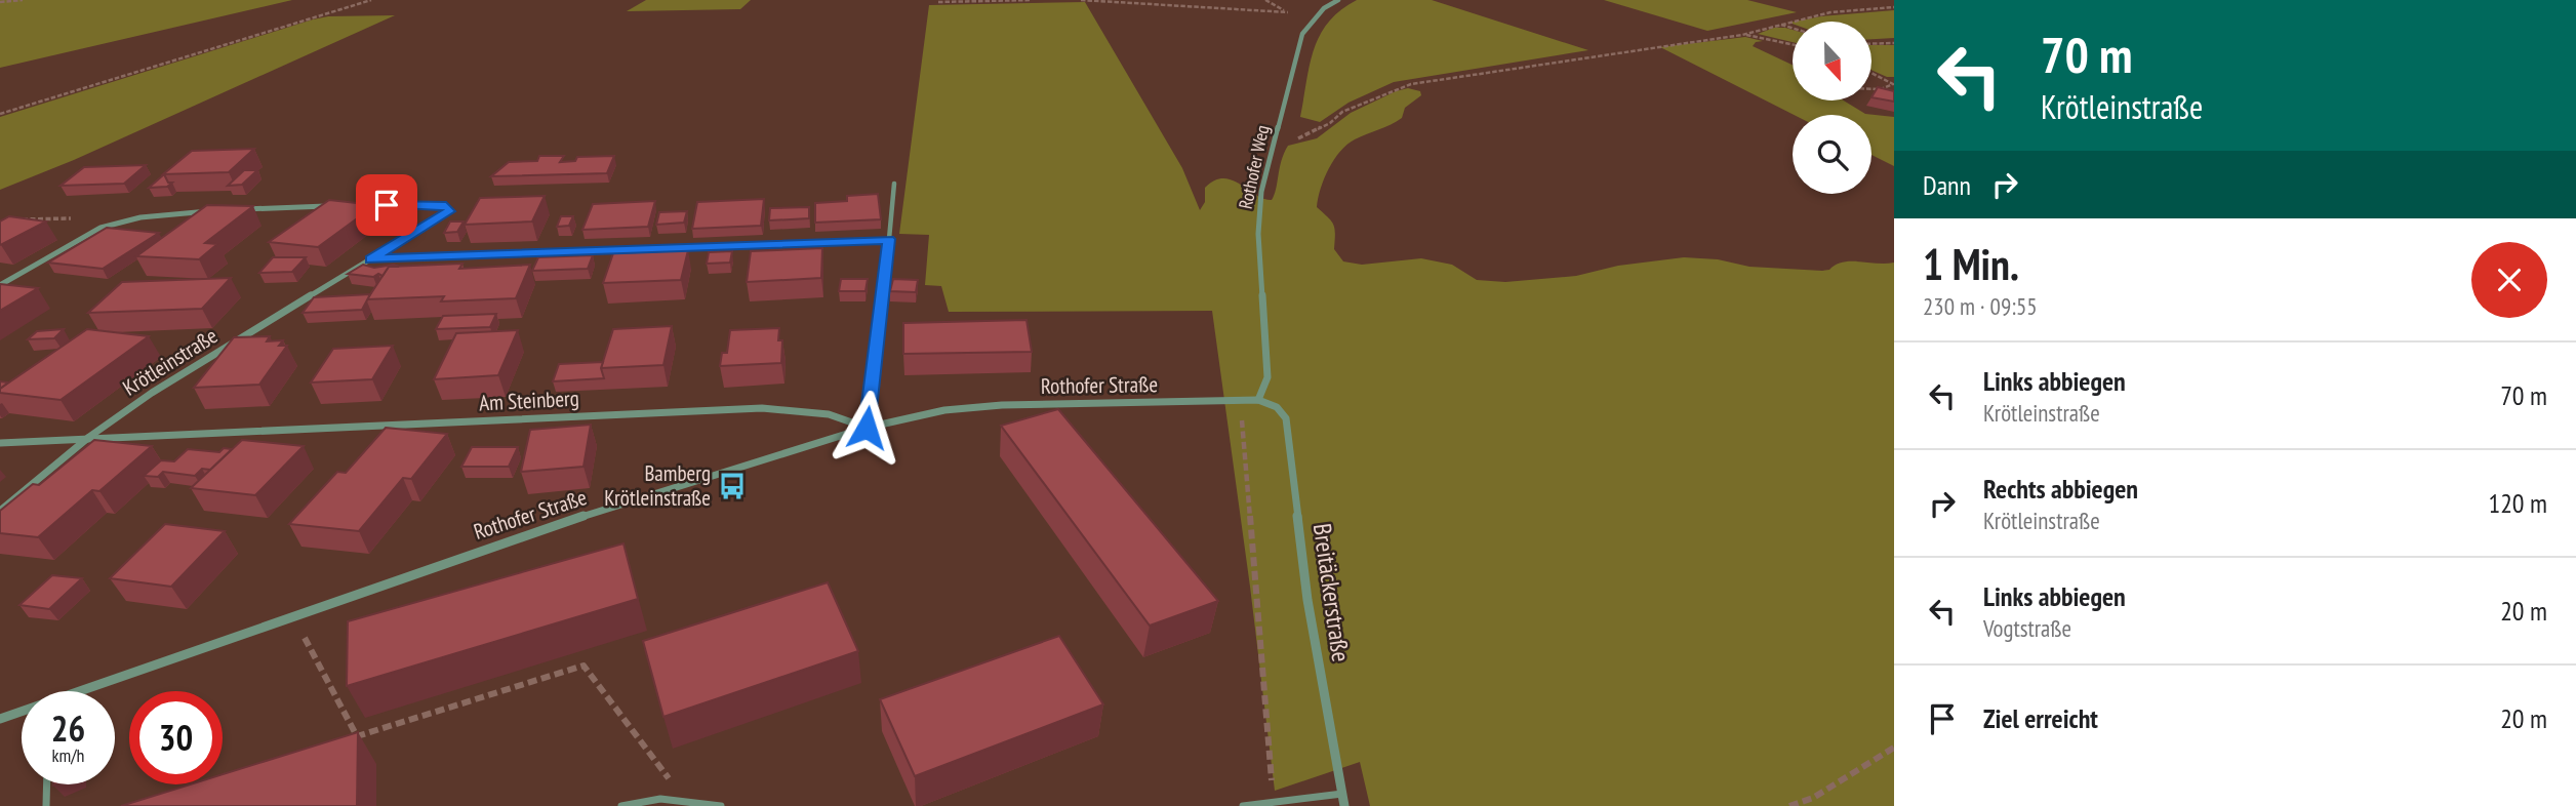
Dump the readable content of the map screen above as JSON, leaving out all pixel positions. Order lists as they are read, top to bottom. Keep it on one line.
{"streets":{"street":["Rothofer Weg","Krötleinstraße","Rothofer Straße","Am Steinberg","Breitäckerstraße"]},"crossings":[["Rothofer Weg","Rothofer Straße"],["Rothofer Weg","Breitäckerstraße"],["Krötleinstraße","Am Steinberg"],["Rothofer Straße","Am Steinberg"],["Rothofer Straße","Breitäckerstraße"]],"places":{"bus stop":["Bamberg Krötleinstraße"]},"north":"bottom","page":{"turn":["70 m","Krötleinstraße"],"then":"Dann","heading":["1 Min.","230 m · 09:55"],"list":[{"name":"Links abbiegen","note":"Krötleinstraße","value":"70 m"},{"name":"Rechts abbiegen","note":"Krötleinstraße","value":"120 m"},{"name":"Links abbiegen","note":"Vogtstraße","value":"20 m"},{"name":"Ziel erreicht","value":"20 m"}],"speed":"26 km/h","limit":"30"}}
